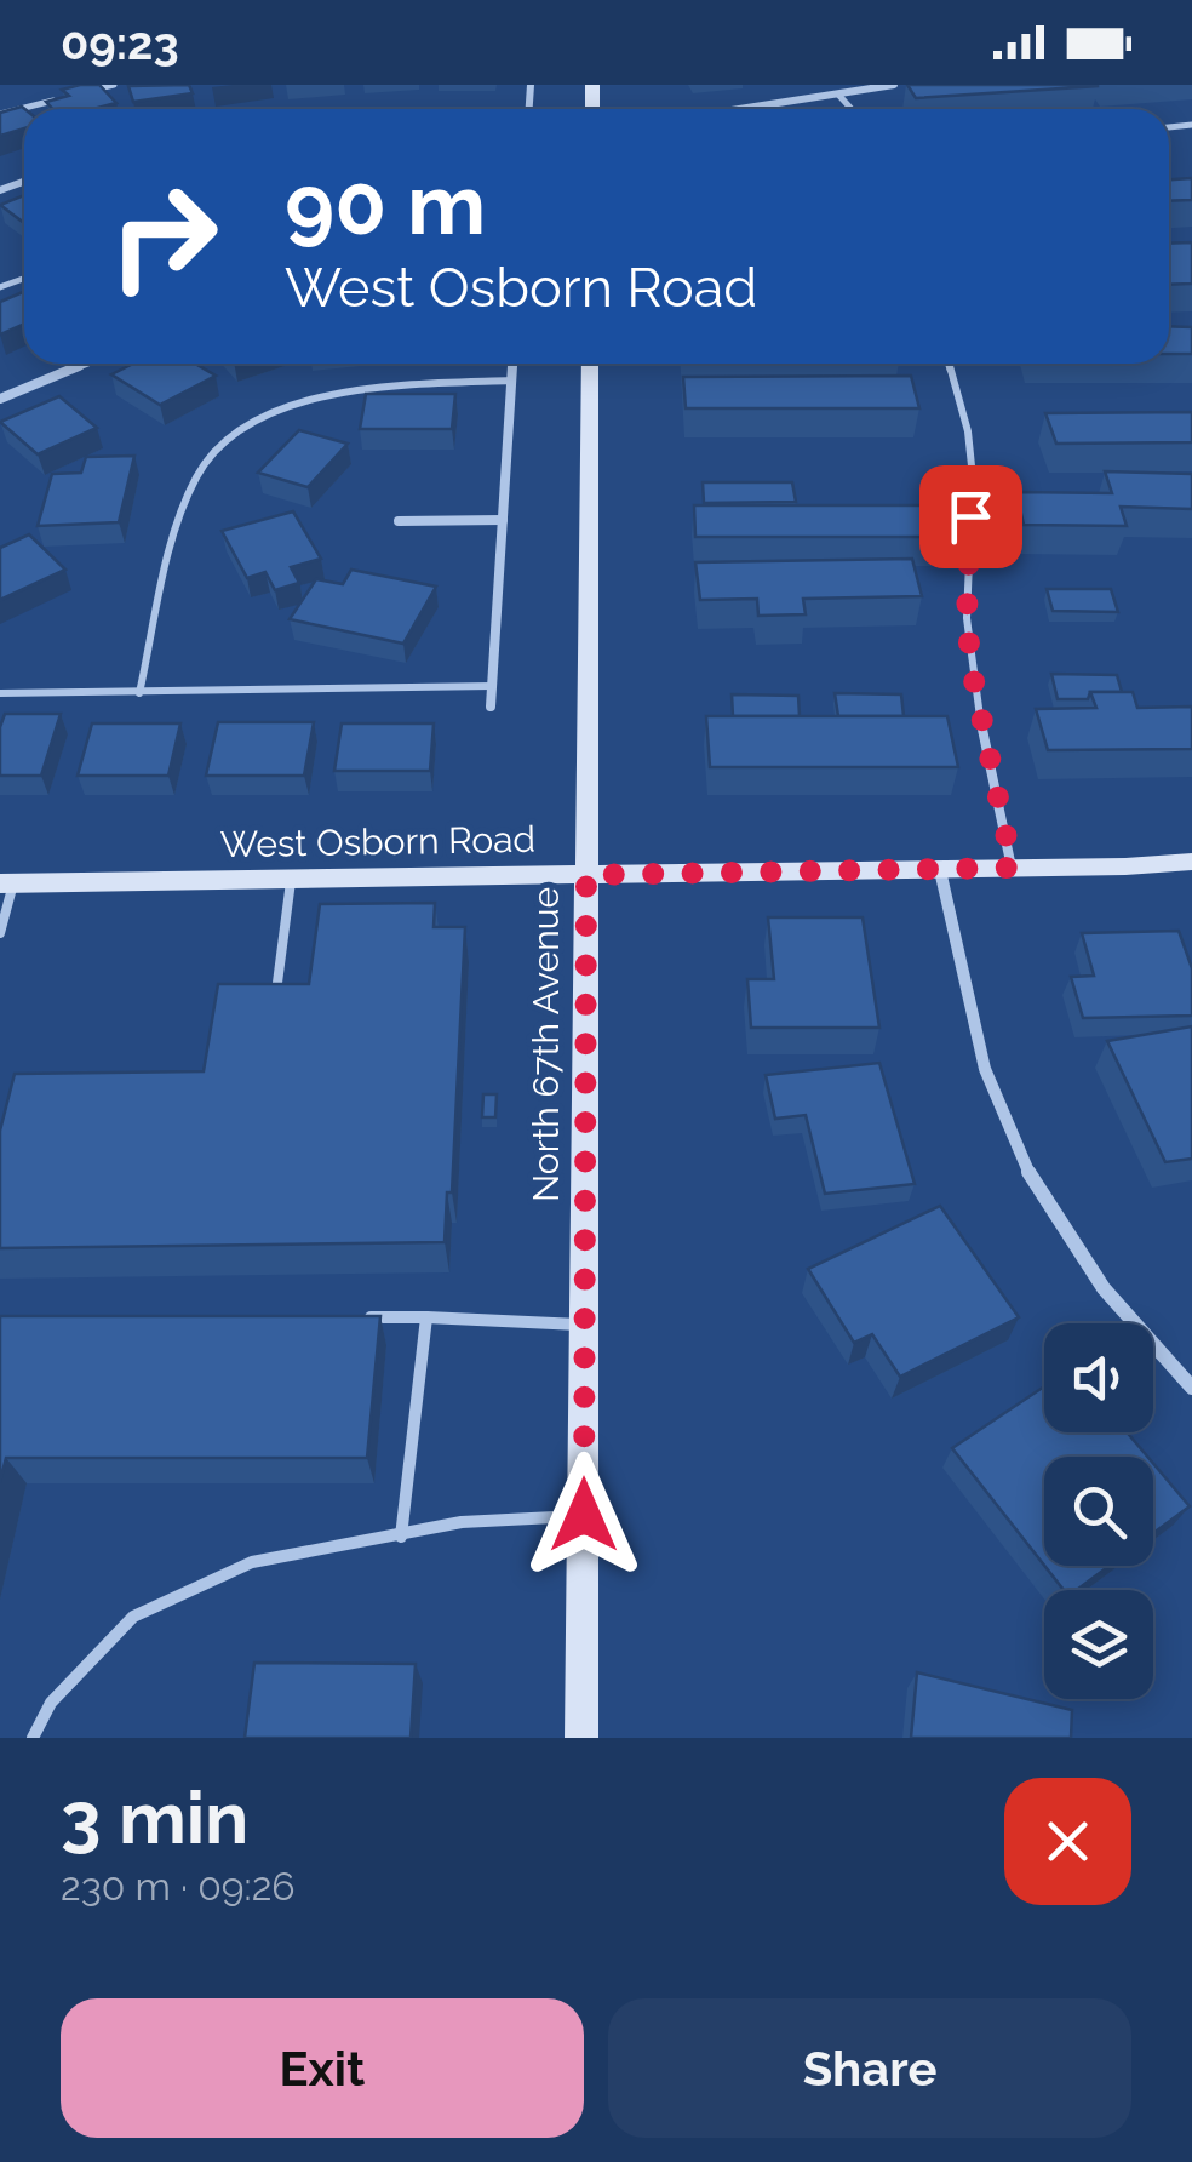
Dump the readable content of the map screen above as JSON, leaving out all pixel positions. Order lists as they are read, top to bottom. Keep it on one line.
{"streets":{"main road":["West Osborn Road","North 67th Avenue"]},"crossings":[["West Osborn Road","North 67th Avenue"]],"page":{"status":"09:23","turn":["90 m","West Osborn Road"],"heading":["3 min","230 m · 09:26"],"buttons":["Exit","Share"]}}
